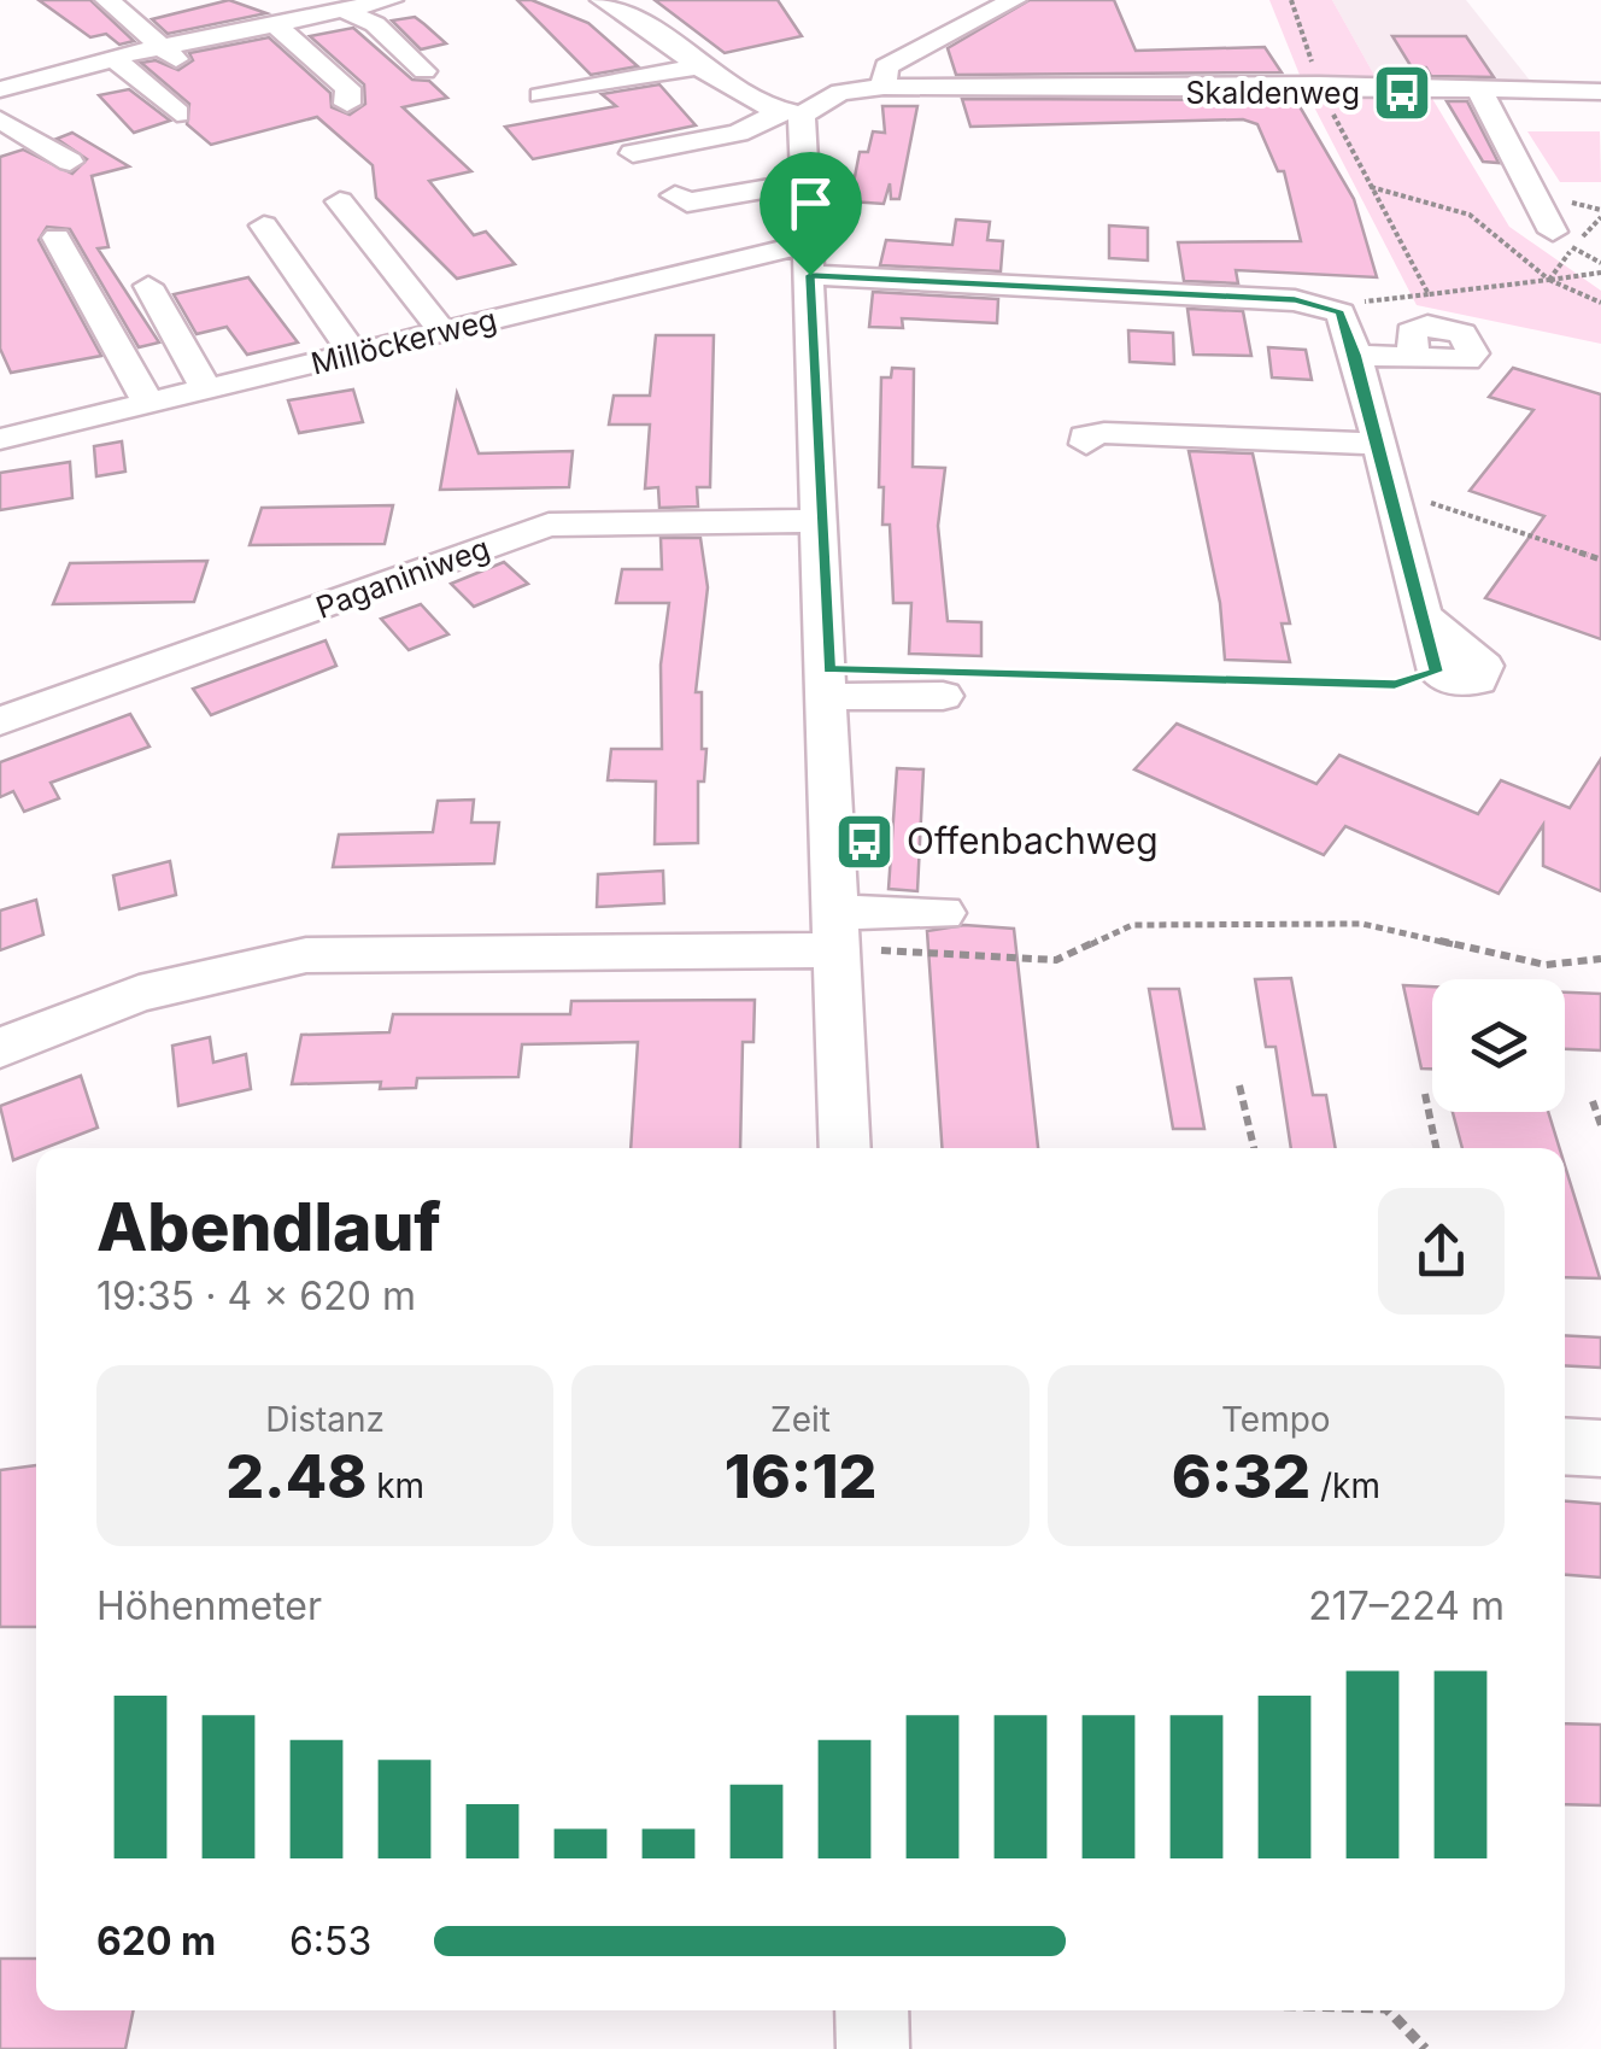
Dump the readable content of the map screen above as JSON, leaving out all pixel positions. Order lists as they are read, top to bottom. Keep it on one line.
{"streets":{"street":["Millöckerweg","Paganiniweg"]},"places":{"bus stop":["Skaldenweg","Offenbachweg"]},"page":{"heading":["Abendlauf","19:35 · 4 × 620 m"],"stats":[["Distanz","2.48 km"],["Zeit","16:12"],["Tempo","6:32 /km"]],"chart":["Höhenmeter","217–224 m"],"list":[{"name":"620 m","note":"6:53"}]}}
